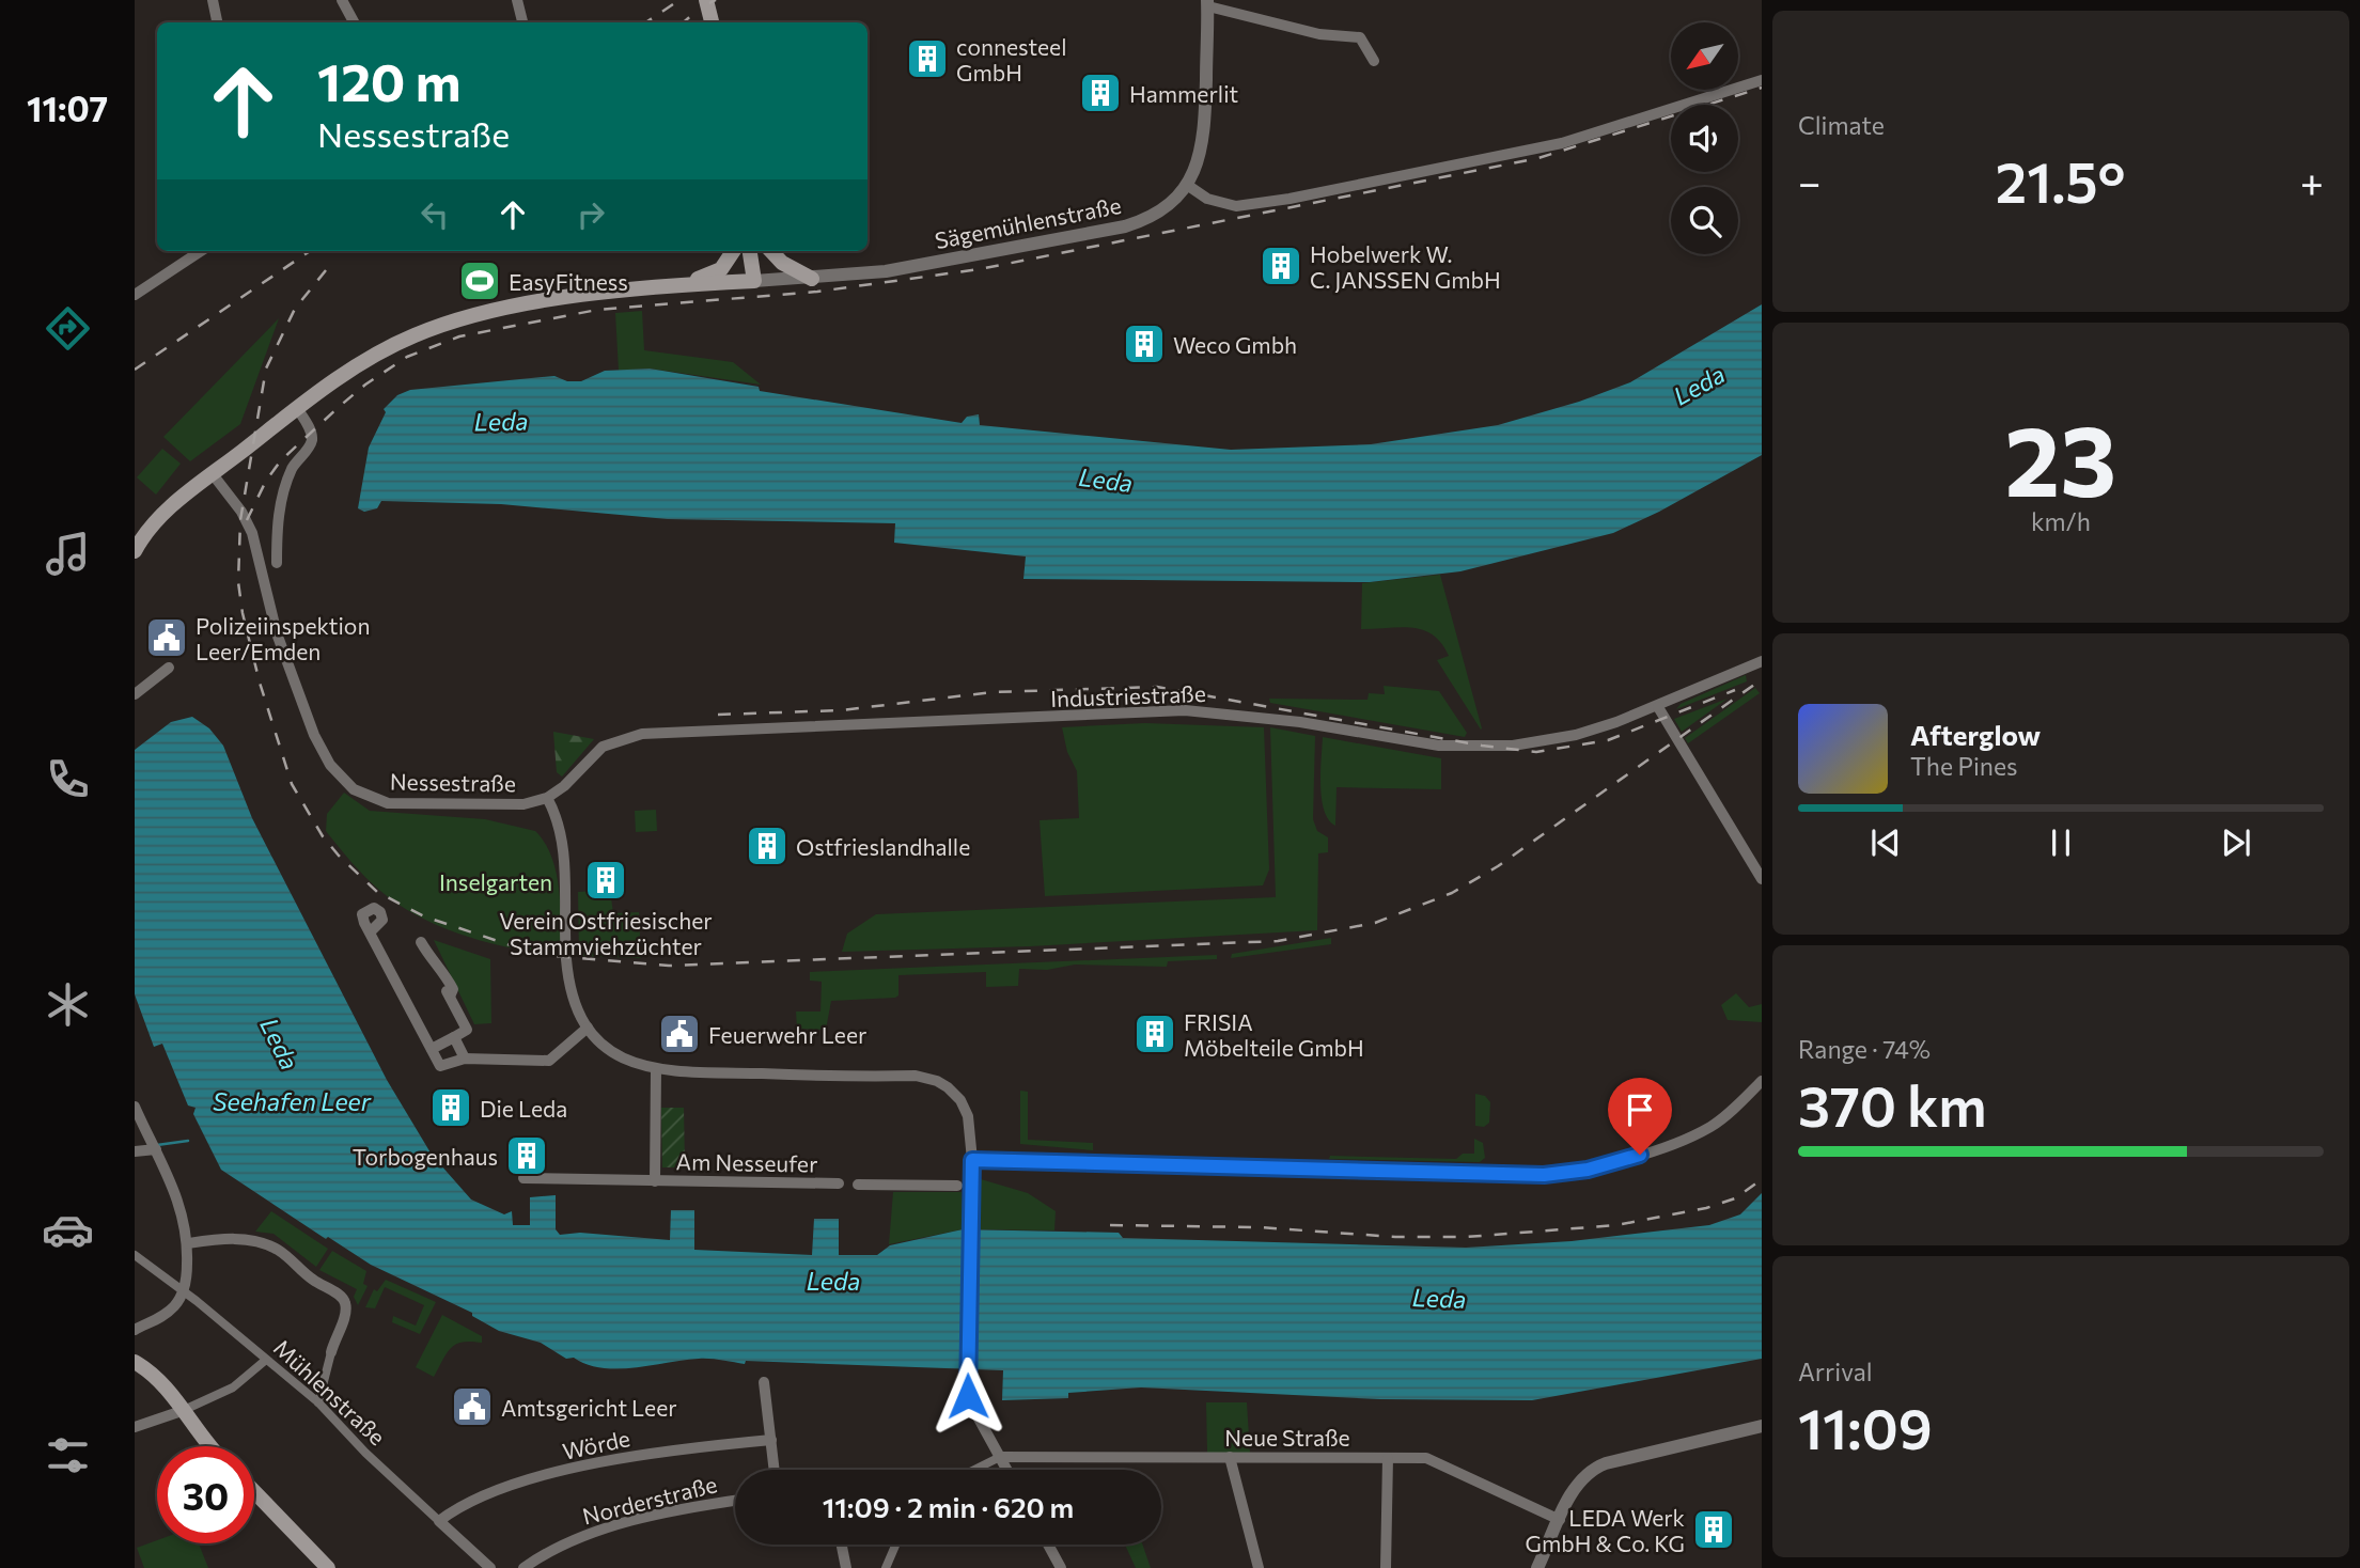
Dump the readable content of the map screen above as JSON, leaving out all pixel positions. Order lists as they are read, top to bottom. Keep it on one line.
{"streets":{"main road":["Sägemühlenstraße"],"street":["Industriestraße","Nessestraße","Am Nesseufer","Mühlenstraße","Neue Straße","Wörde","Norderstraße"]},"crossings":[["Sägemühlenstraße","Nessestraße"],["Industriestraße","Nessestraße"],["Nessestraße","Am Nesseufer"],["Nessestraße","Neue Straße"],["Mühlenstraße","Wörde"]],"water":["Leda","Seehafen Leer"],"parks":["Inselgarten"],"places":{"building":["connesteel GmbH","Hammerlit","Hobelwerk W. C. JANSSEN GmbH","Weco Gmbh","Ostfrieslandhalle","Verein Ostfriesischer Stammviehzüchter","FRISIA Möbelteile GmbH","Die Leda","Torbogenhaus","LEDA Werk GmbH & Co. KG"],"sports":["EasyFitness"],"public building":["Polizeiinspektion Leer/Emden","Feuerwehr Leer","Amtsgericht Leer"]},"north":"bottom left","page":{"tabs":"11:07","tile":["Climate",["23","km/h"],["Range · 74%","370 km"],["Arrival","11:09"]],"turn":["120 m","Nessestraße"],"heat":["−","21.5°","+"],"song":["Afterglow","The Pines"],"limit":"30","trip":"11:09 · 2 min · 620 m"}}
